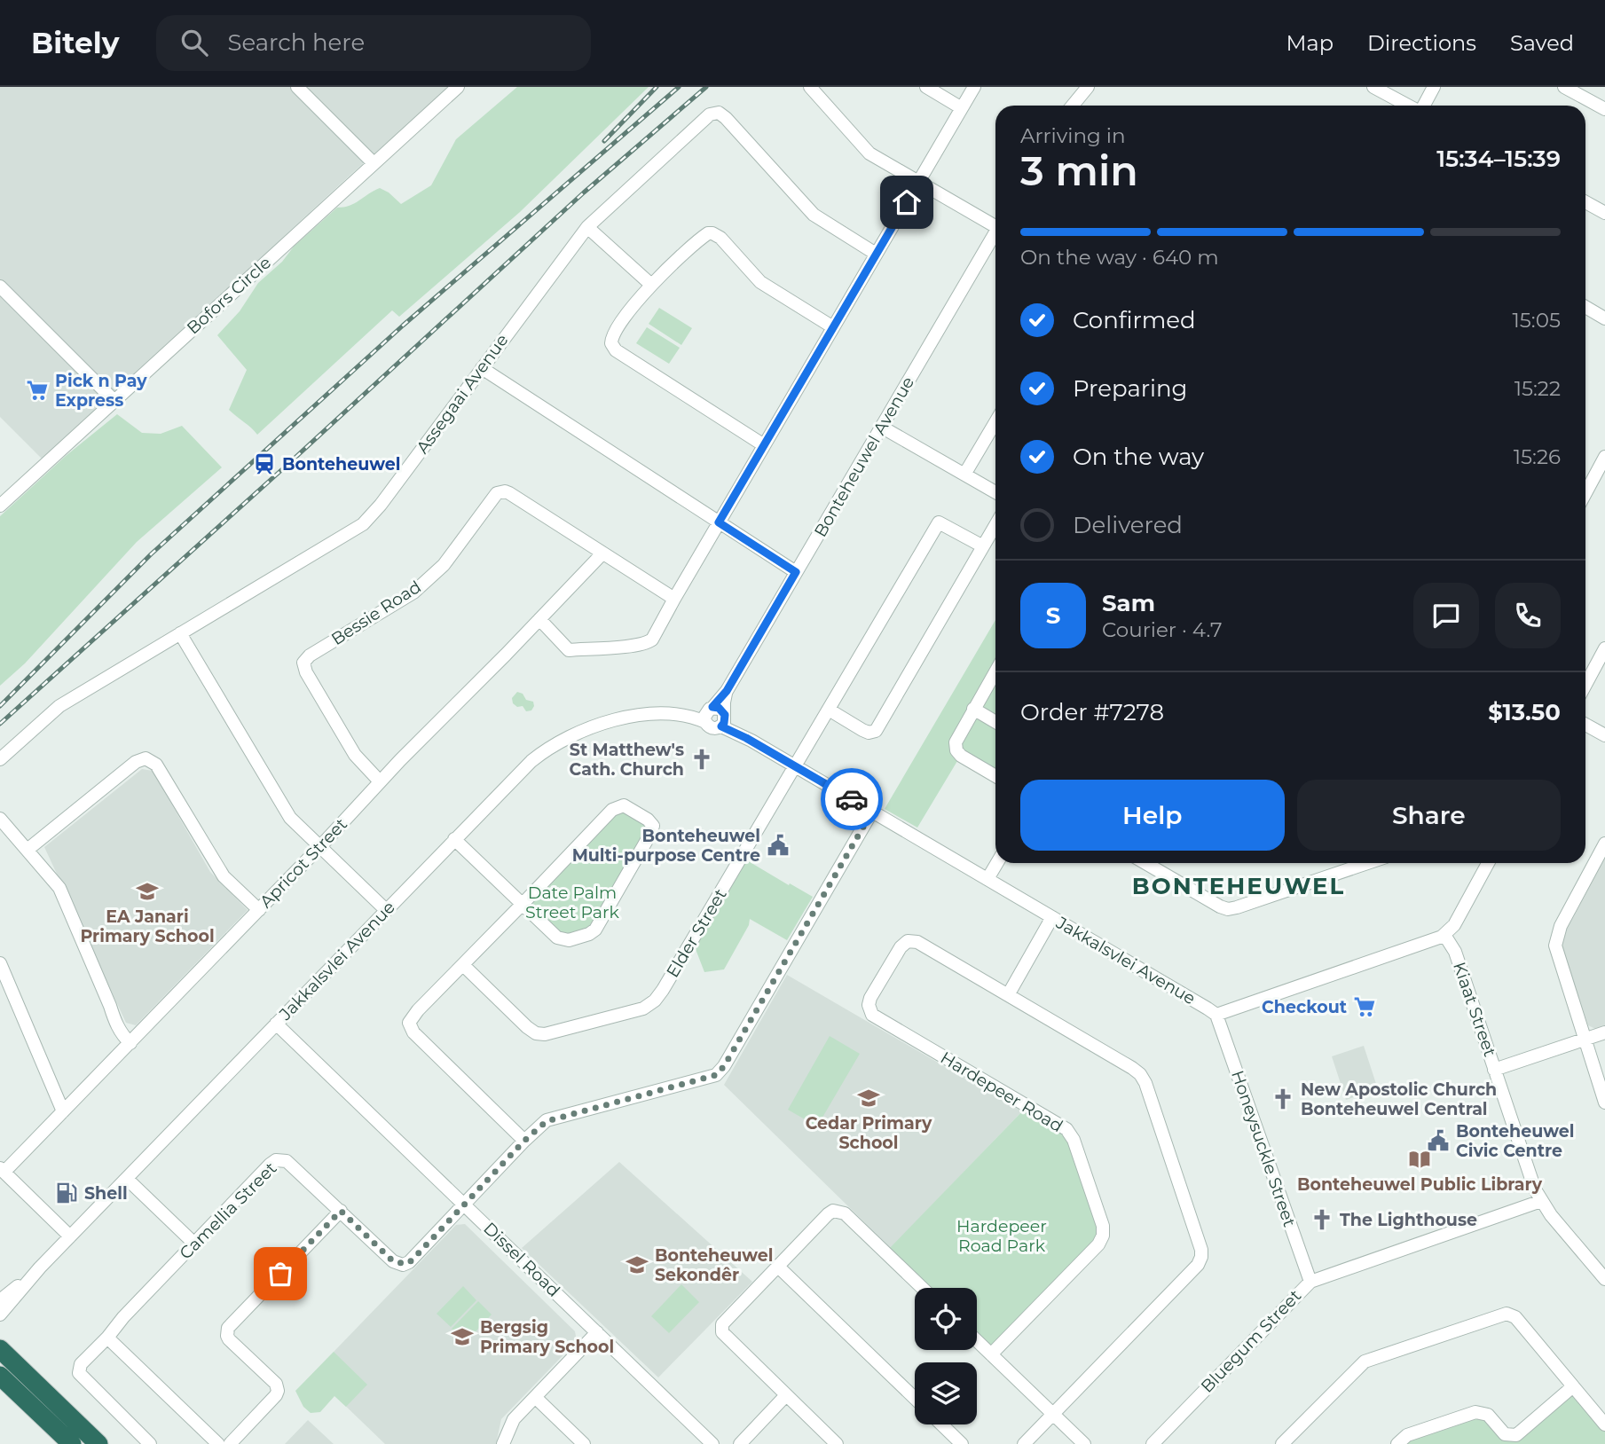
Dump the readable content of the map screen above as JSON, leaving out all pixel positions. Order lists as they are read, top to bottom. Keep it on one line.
{"streets":{"street":["Bofors Circle","Assegaai Avenue","Bonteheuwel Avenue","Bessie Road","Apricot Street","Elder Street","Jakkalsvlei Avenue","Kiaat Street","Hardepeer Road","Honeysuckle Street","Camellia Street","Dissel Road","Bluegum Street"]},"crossings":[["Bonteheuwel Avenue","Jakkalsvlei Avenue"],["Bessie Road","Apricot Street"],["Elder Street","Jakkalsvlei Avenue"],["Jakkalsvlei Avenue","Honeysuckle Street"],["Jakkalsvlei Avenue","Camellia Street"],["Jakkalsvlei Avenue","Dissel Road"],["Kiaat Street","Bluegum Street"],["Honeysuckle Street","Bluegum Street"],["Camellia Street","Dissel Road"]],"districts":["BONTEHEUWEL"],"parks":["Date Palm Street Park","Hardepeer Road Park"],"places":{"supermarket":["Pick n Pay Express","Checkout"],"station":["Bonteheuwel"],"church":["St Matthew's Cath. Church","New Apostolic Church Bonteheuwel Central","The Lighthouse"],"public building":["Bonteheuwel Multi-purpose Centre","Bonteheuwel Civic Centre"],"school or university":["EA Janari Primary School","Cedar Primary School","Bonteheuwel Sekondêr","Bergsig Primary School"],"library":["Bonteheuwel Public Library"],"fuel station":["Shell"]},"page":{"header":"Bitely","search":"Search here","nav":["Map","Directions","Saved"],"heading":["3 min","Arriving in","15:34–15:39"],"panel":["Sam","Courier · 4.7","Order #7278","$13.50"],"bar":"On the way · 640 m","list":[["Confirmed","15:05"],["Preparing","15:22"],["On the way","15:26"],"Delivered"],"round":"S","buttons":["Help","Share"]}}
